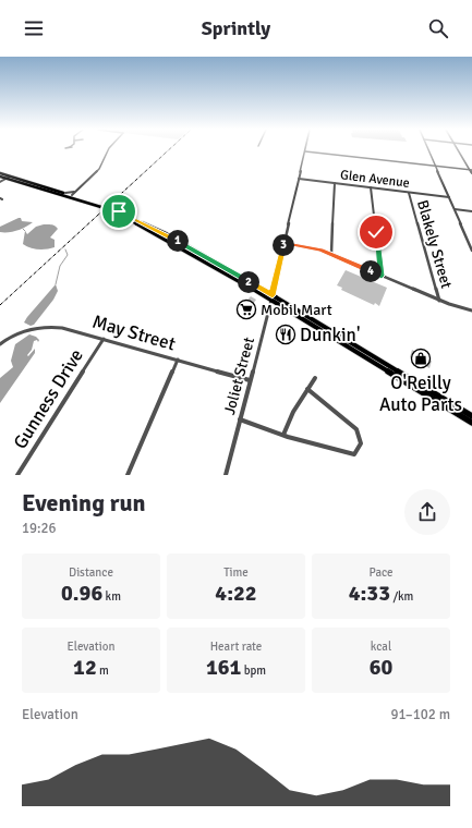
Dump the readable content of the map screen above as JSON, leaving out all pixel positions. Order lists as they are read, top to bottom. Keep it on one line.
{"streets":{"street":["Glen Avenue","Blakely Street","May Street","Joliet Street","Gunness Drive"]},"crossings":[["Glen Avenue","Blakely Street"],["Glen Avenue","Joliet Street"],["May Street","Joliet Street"],["May Street","Gunness Drive"]],"places":{"supermarket":["Mobil Mart"],"restaurant":["Dunkin'"],"shop":["O'Reilly Auto Parts"]},"page":{"header":"Sprintly","pins":["1","3","4","2"],"heading":["Evening run","19:26"],"stats":[["Distance","0.96 km"],["Time","4:22"],["Pace","4:33 /km"],["Elevation","12 m"],["Heart rate","161 bpm"],["kcal","60"]],"chart":["Elevation","91–102 m"]}}
